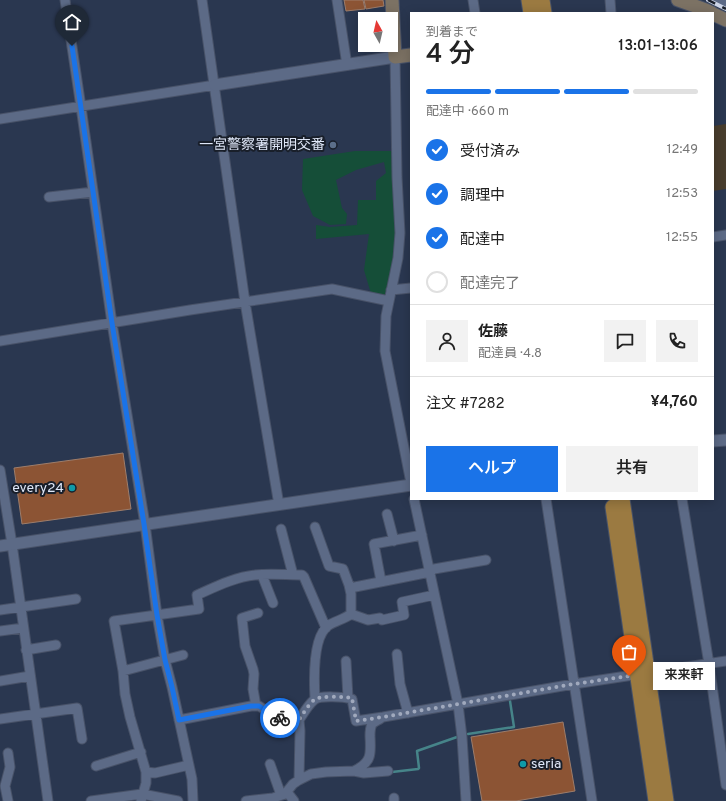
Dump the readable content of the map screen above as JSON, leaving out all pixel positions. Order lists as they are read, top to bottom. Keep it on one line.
{"places":["一宮警察署開明交番","every24","来来軒","seria"],"north":"top","page":{"heading":["4 分","到着まで","13:01–13:06"],"panel":["佐藤","配達員 · 4.8","注文 #7282","¥4,760"],"bar":"配達中 · 660 m","list":[["受付済み","12:49"],["調理中","12:53"],["配達中","12:55"],"配達完了"],"buttons":["ヘルプ","共有"],"bubble":"来来軒"}}
